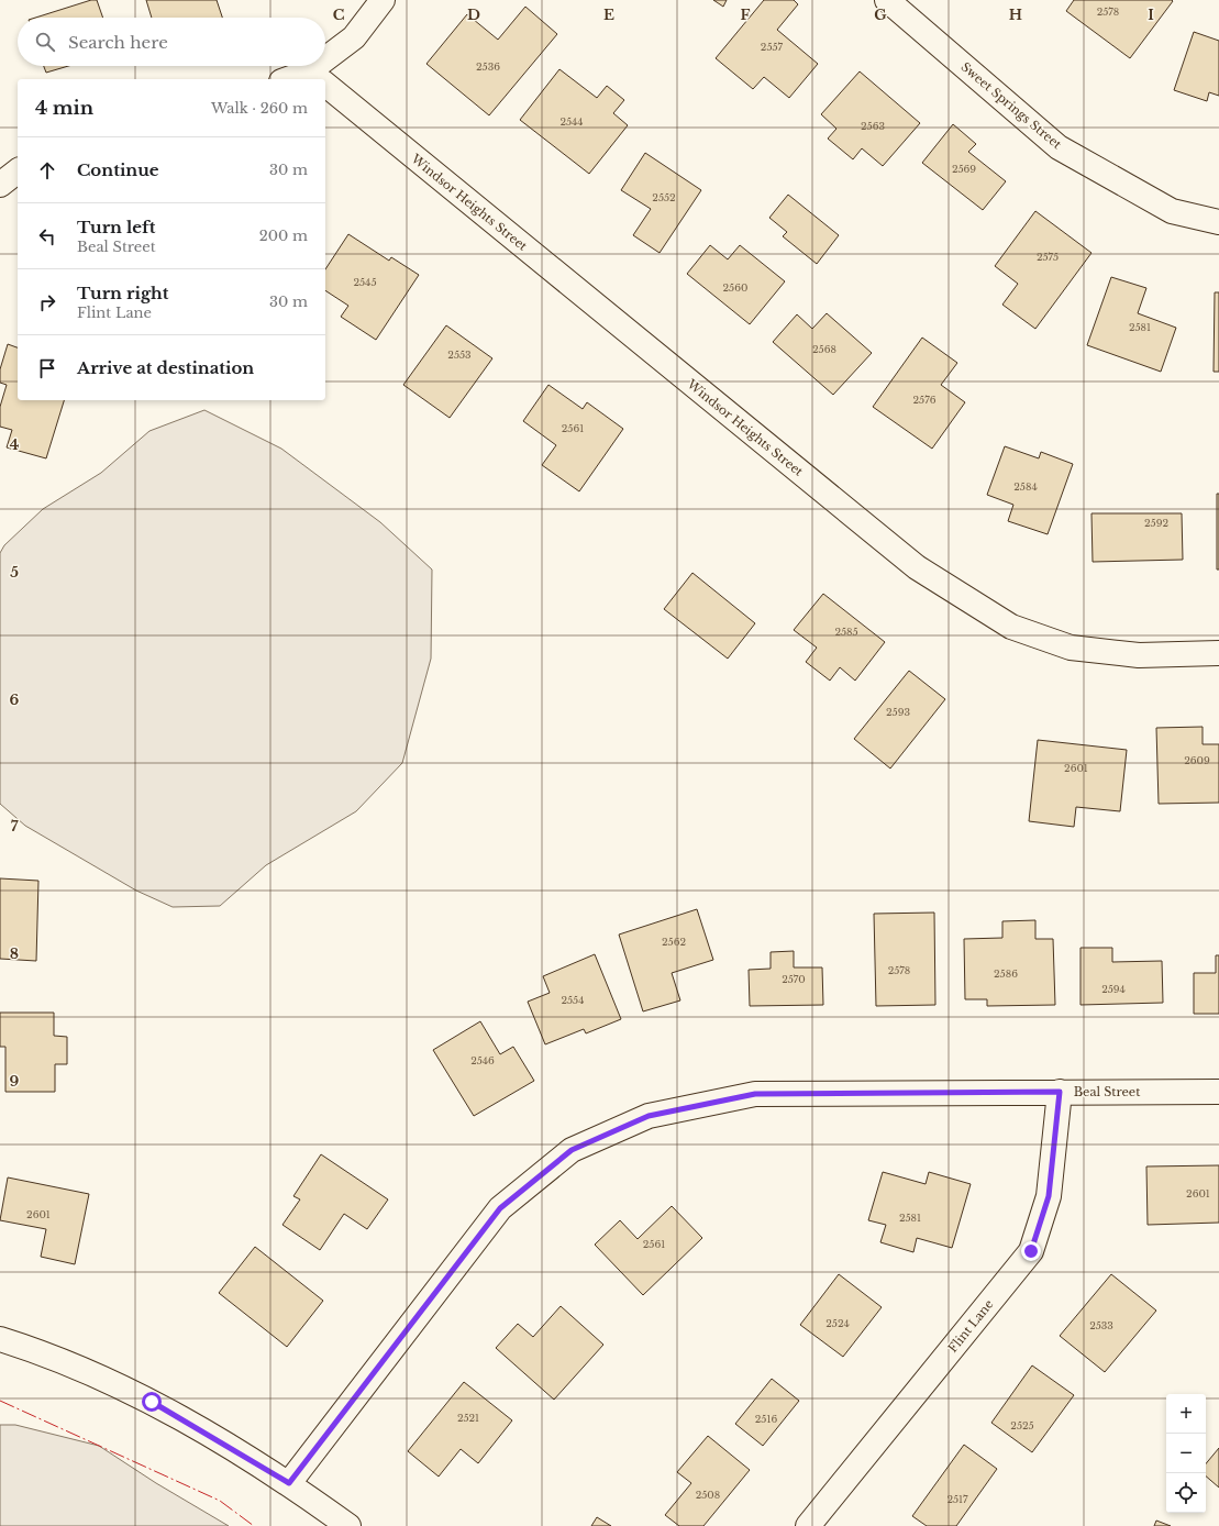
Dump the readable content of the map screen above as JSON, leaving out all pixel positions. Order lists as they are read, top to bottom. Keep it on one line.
{"streets":{"street":["Sweet Springs Street","Windsor Heights Street","Beal Street","Flint Lane"]},"crossings":[["Beal Street","Flint Lane"]],"house_numbers":["2578","2557","2536","2544","2563","2569","2552","2575","2545","2560","2581","2568","2553","2576","2561","2584","2592","2585","2593","2609","2601","2562","2578","2586","2570","2594","2554","2546","2601","2601","2581","2561","2524","2533","2521","2516","2525","2508","2517"],"page":{"search":"Search here","heading":["4 min","Walk · 260 m"],"list":[["Continue","30 m"],["Turn left","Beal Street","200 m"],["Turn right","Flint Lane","30 m"],"Arrive at destination"],"map_buttons":["+","−"]},"grid":{"columns":["C","D","E","F","G","H","I"],"rows":["4","5","6","7","8","9"]}}
